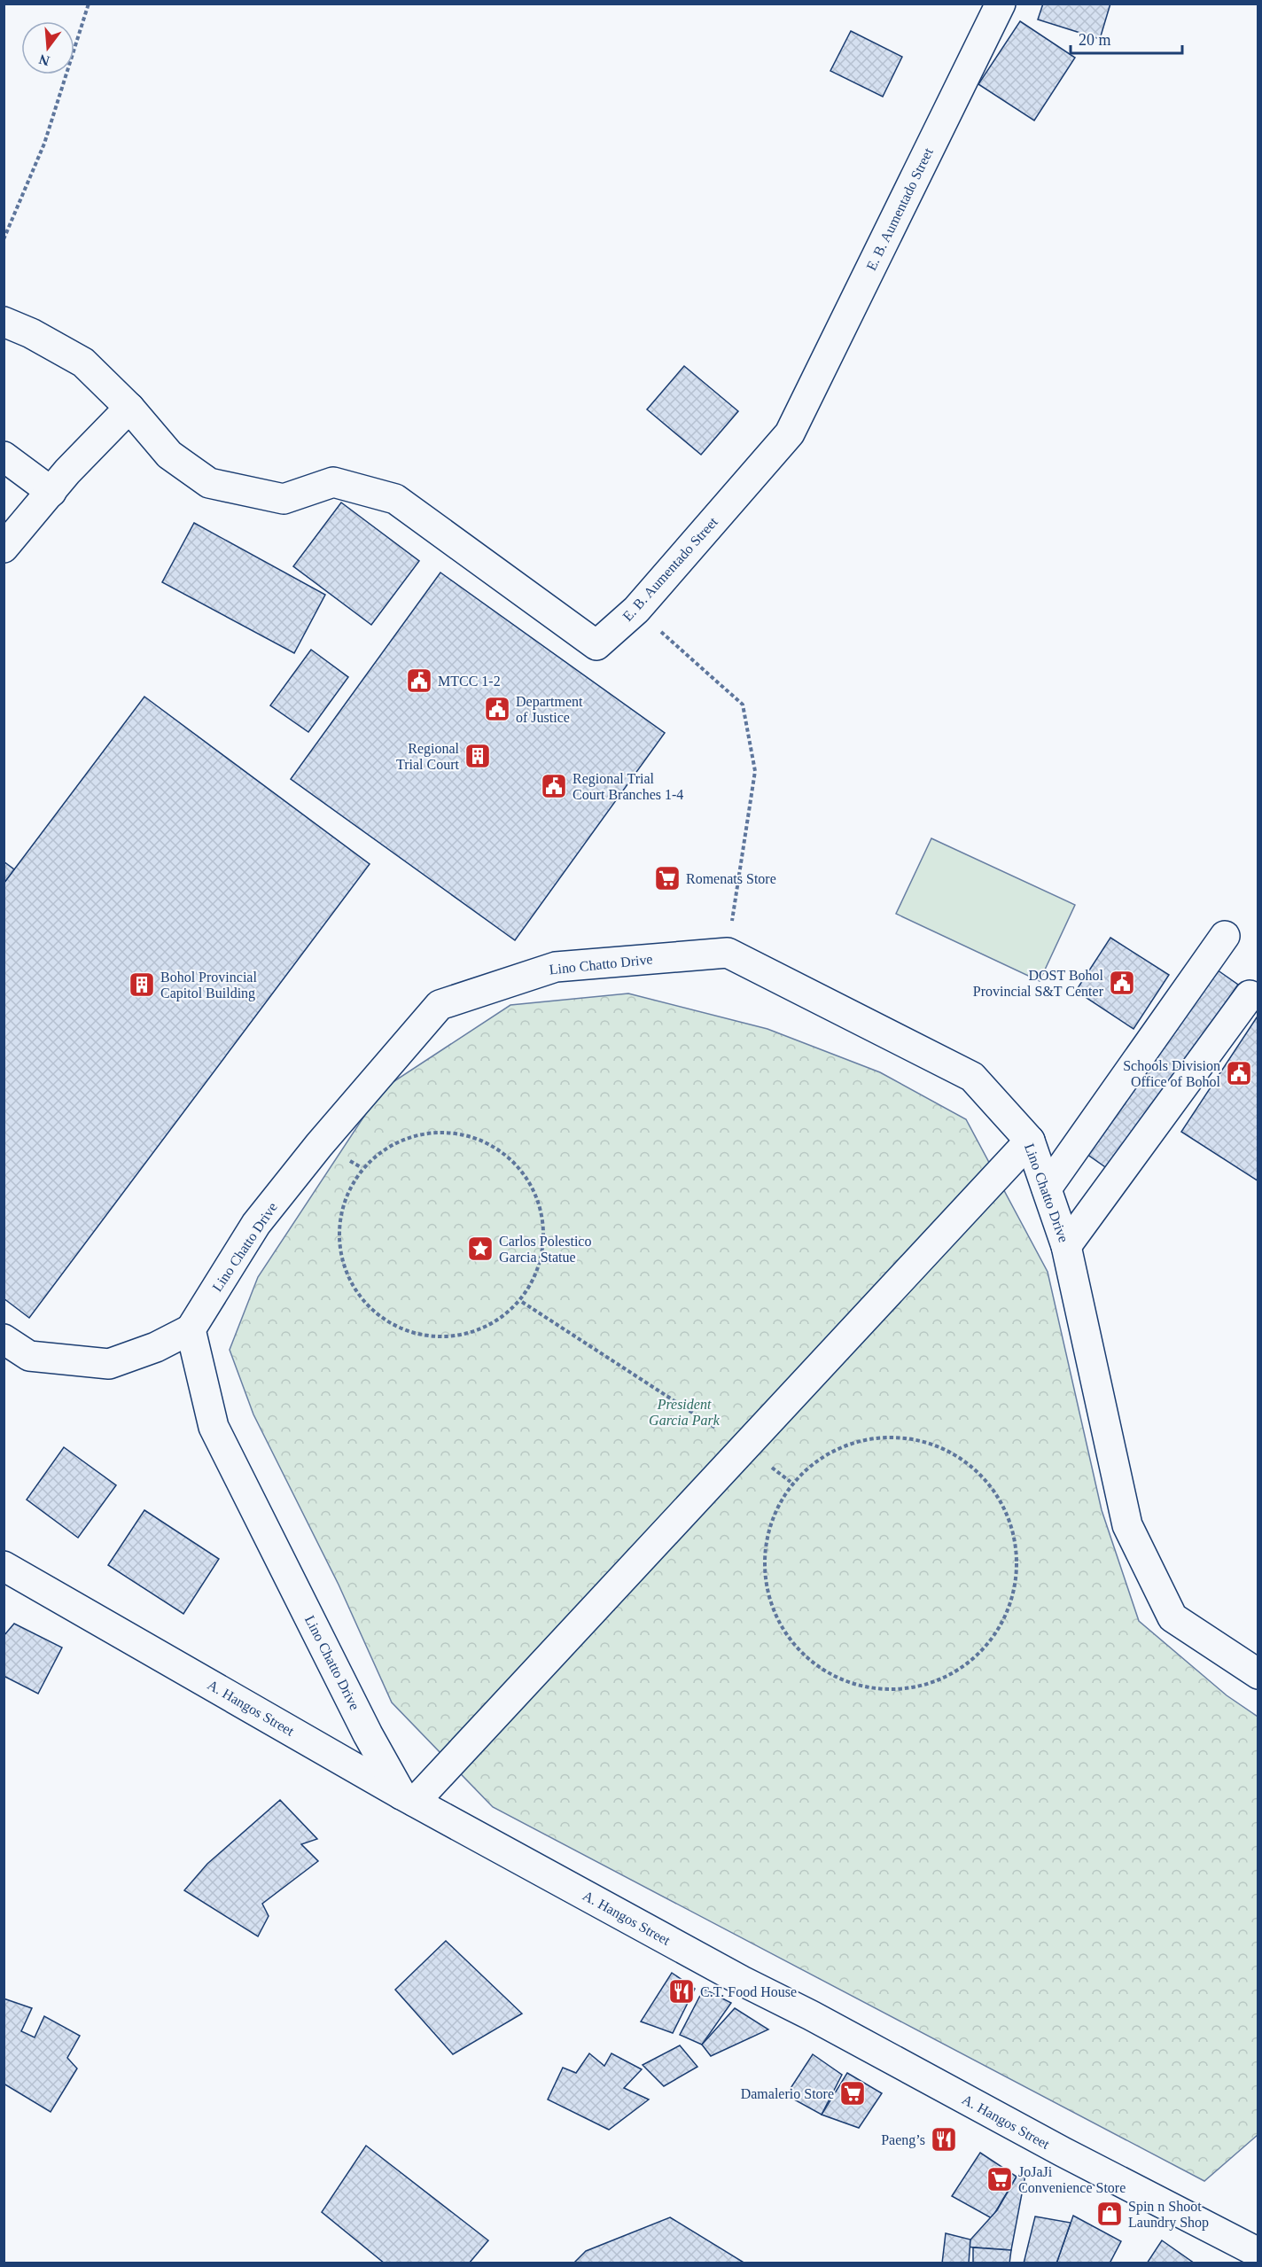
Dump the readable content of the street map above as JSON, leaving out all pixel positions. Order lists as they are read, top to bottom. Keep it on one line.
{"streets":{"street":["E. B. Aumentado Street","Lino Chatto Drive","A. Hangos Street"]},"crossings":[["Lino Chatto Drive","A. Hangos Street"]],"parks":["President Garcia Park"],"places":{"public building":["MTCC 1-2","Department of Justice","Regional Trial Court Branches 1-4","DOST Bohol Provincial S&T Center","Schools Division Office of Bohol"],"building":["Regional Trial Court","Bohol Provincial Capitol Building"],"supermarket":["Romenats Store","Damalerio Store","JoJaJi Convenience Store"],"place":["Carlos Polestico Garcia Statue"],"restaurant":["C.T. Food House","Paeng’s"],"shop":["Spin n Shoot Laundry Shop"]},"scale_bar":"20 m","north":"bottom"}
